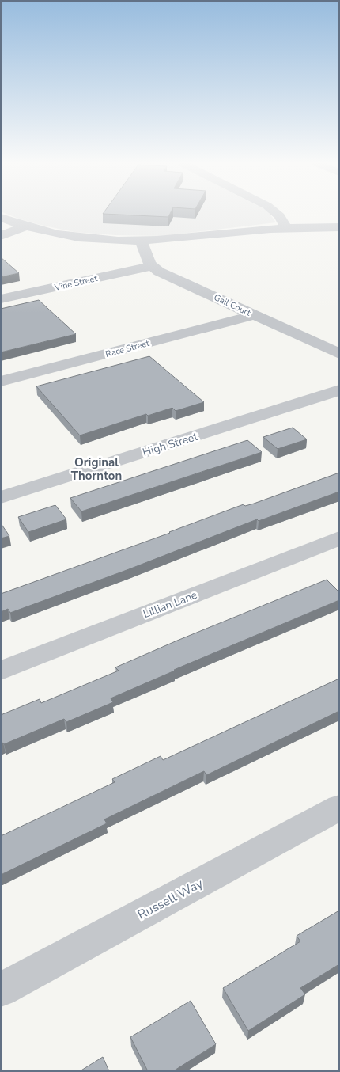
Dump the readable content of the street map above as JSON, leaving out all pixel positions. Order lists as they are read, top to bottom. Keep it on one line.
{"streets":{"street":["Vine Street","Gail Court","Race Street","High Street","Lillian Lane","Russell Way"]},"crossings":[["Vine Street","Gail Court"],["Gail Court","Race Street"]],"districts":["Original Thornton"]}
